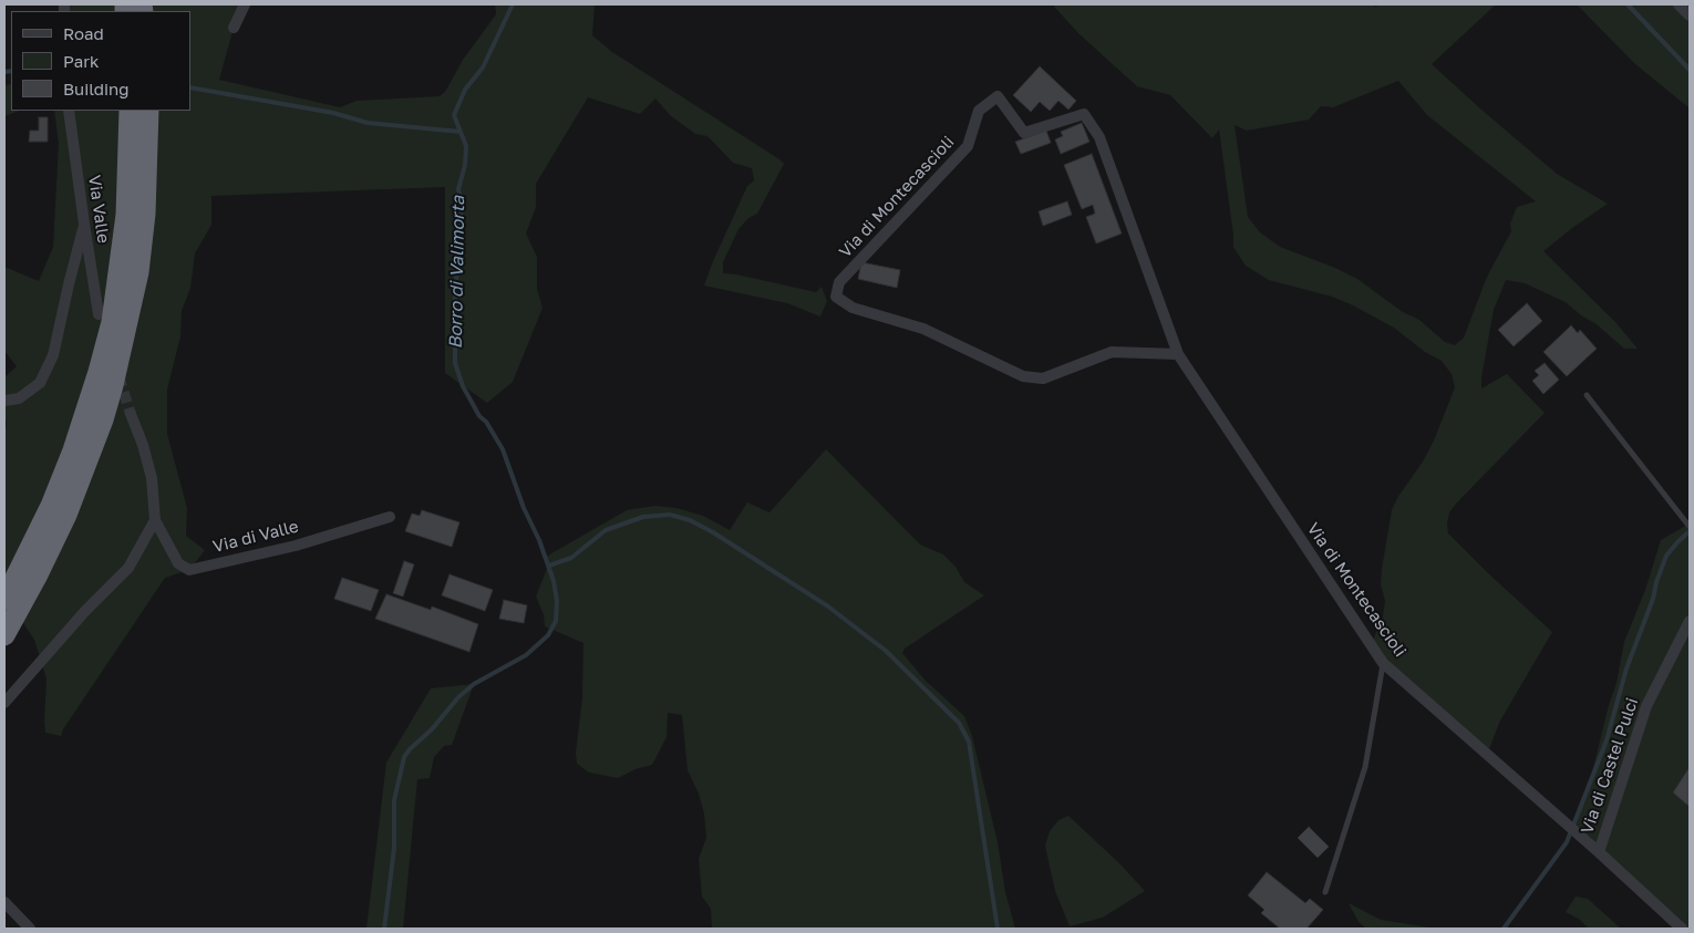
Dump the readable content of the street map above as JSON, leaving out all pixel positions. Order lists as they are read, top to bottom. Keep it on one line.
{"streets":{"street":["Via di Montecascioli","Via Valle","Via di Valle","Via di Castel Pulci"]},"crossings":[["Via di Montecascioli","Via di Castel Pulci"]],"water":["Borro di Valimorta"],"legend":["Road","Park","Building"]}
